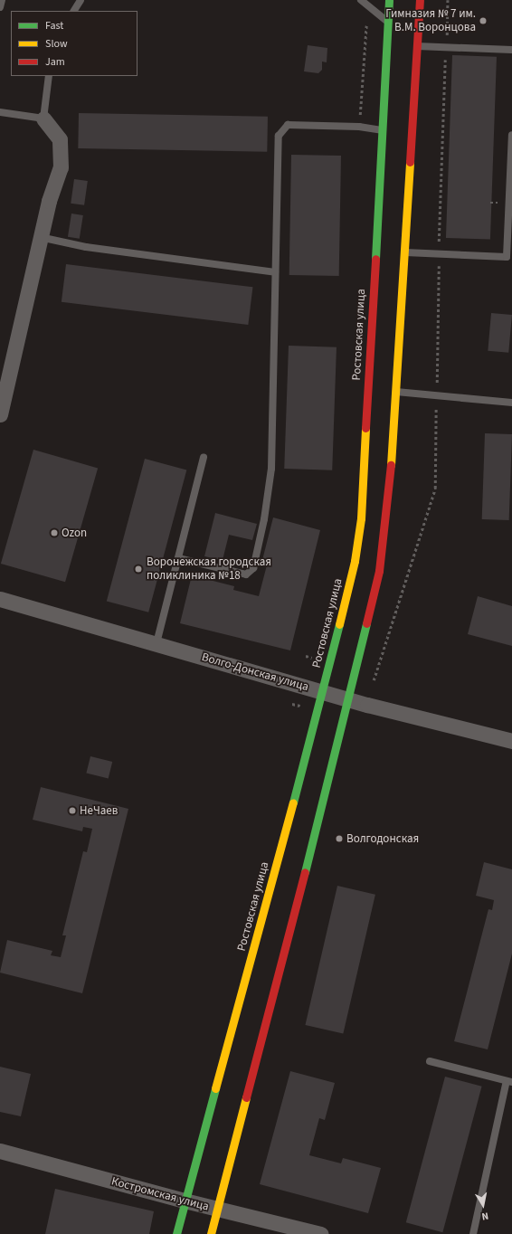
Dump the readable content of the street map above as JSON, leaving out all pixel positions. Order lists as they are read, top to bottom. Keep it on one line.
{"streets":{"street":["Ростовская улица","Волго-Донская улица","Костромская улица"]},"crossings":[["Ростовская улица","Волго-Донская улица"],["Ростовская улица","Костромская улица"]],"places":["Гимназия № 7 им. В.М. Воронцова","Ozon","Воронежская городская поликлиника №18","НеЧаев","Волгодонская"],"legend":["Fast","Slow","Jam"],"north":"bottom"}
